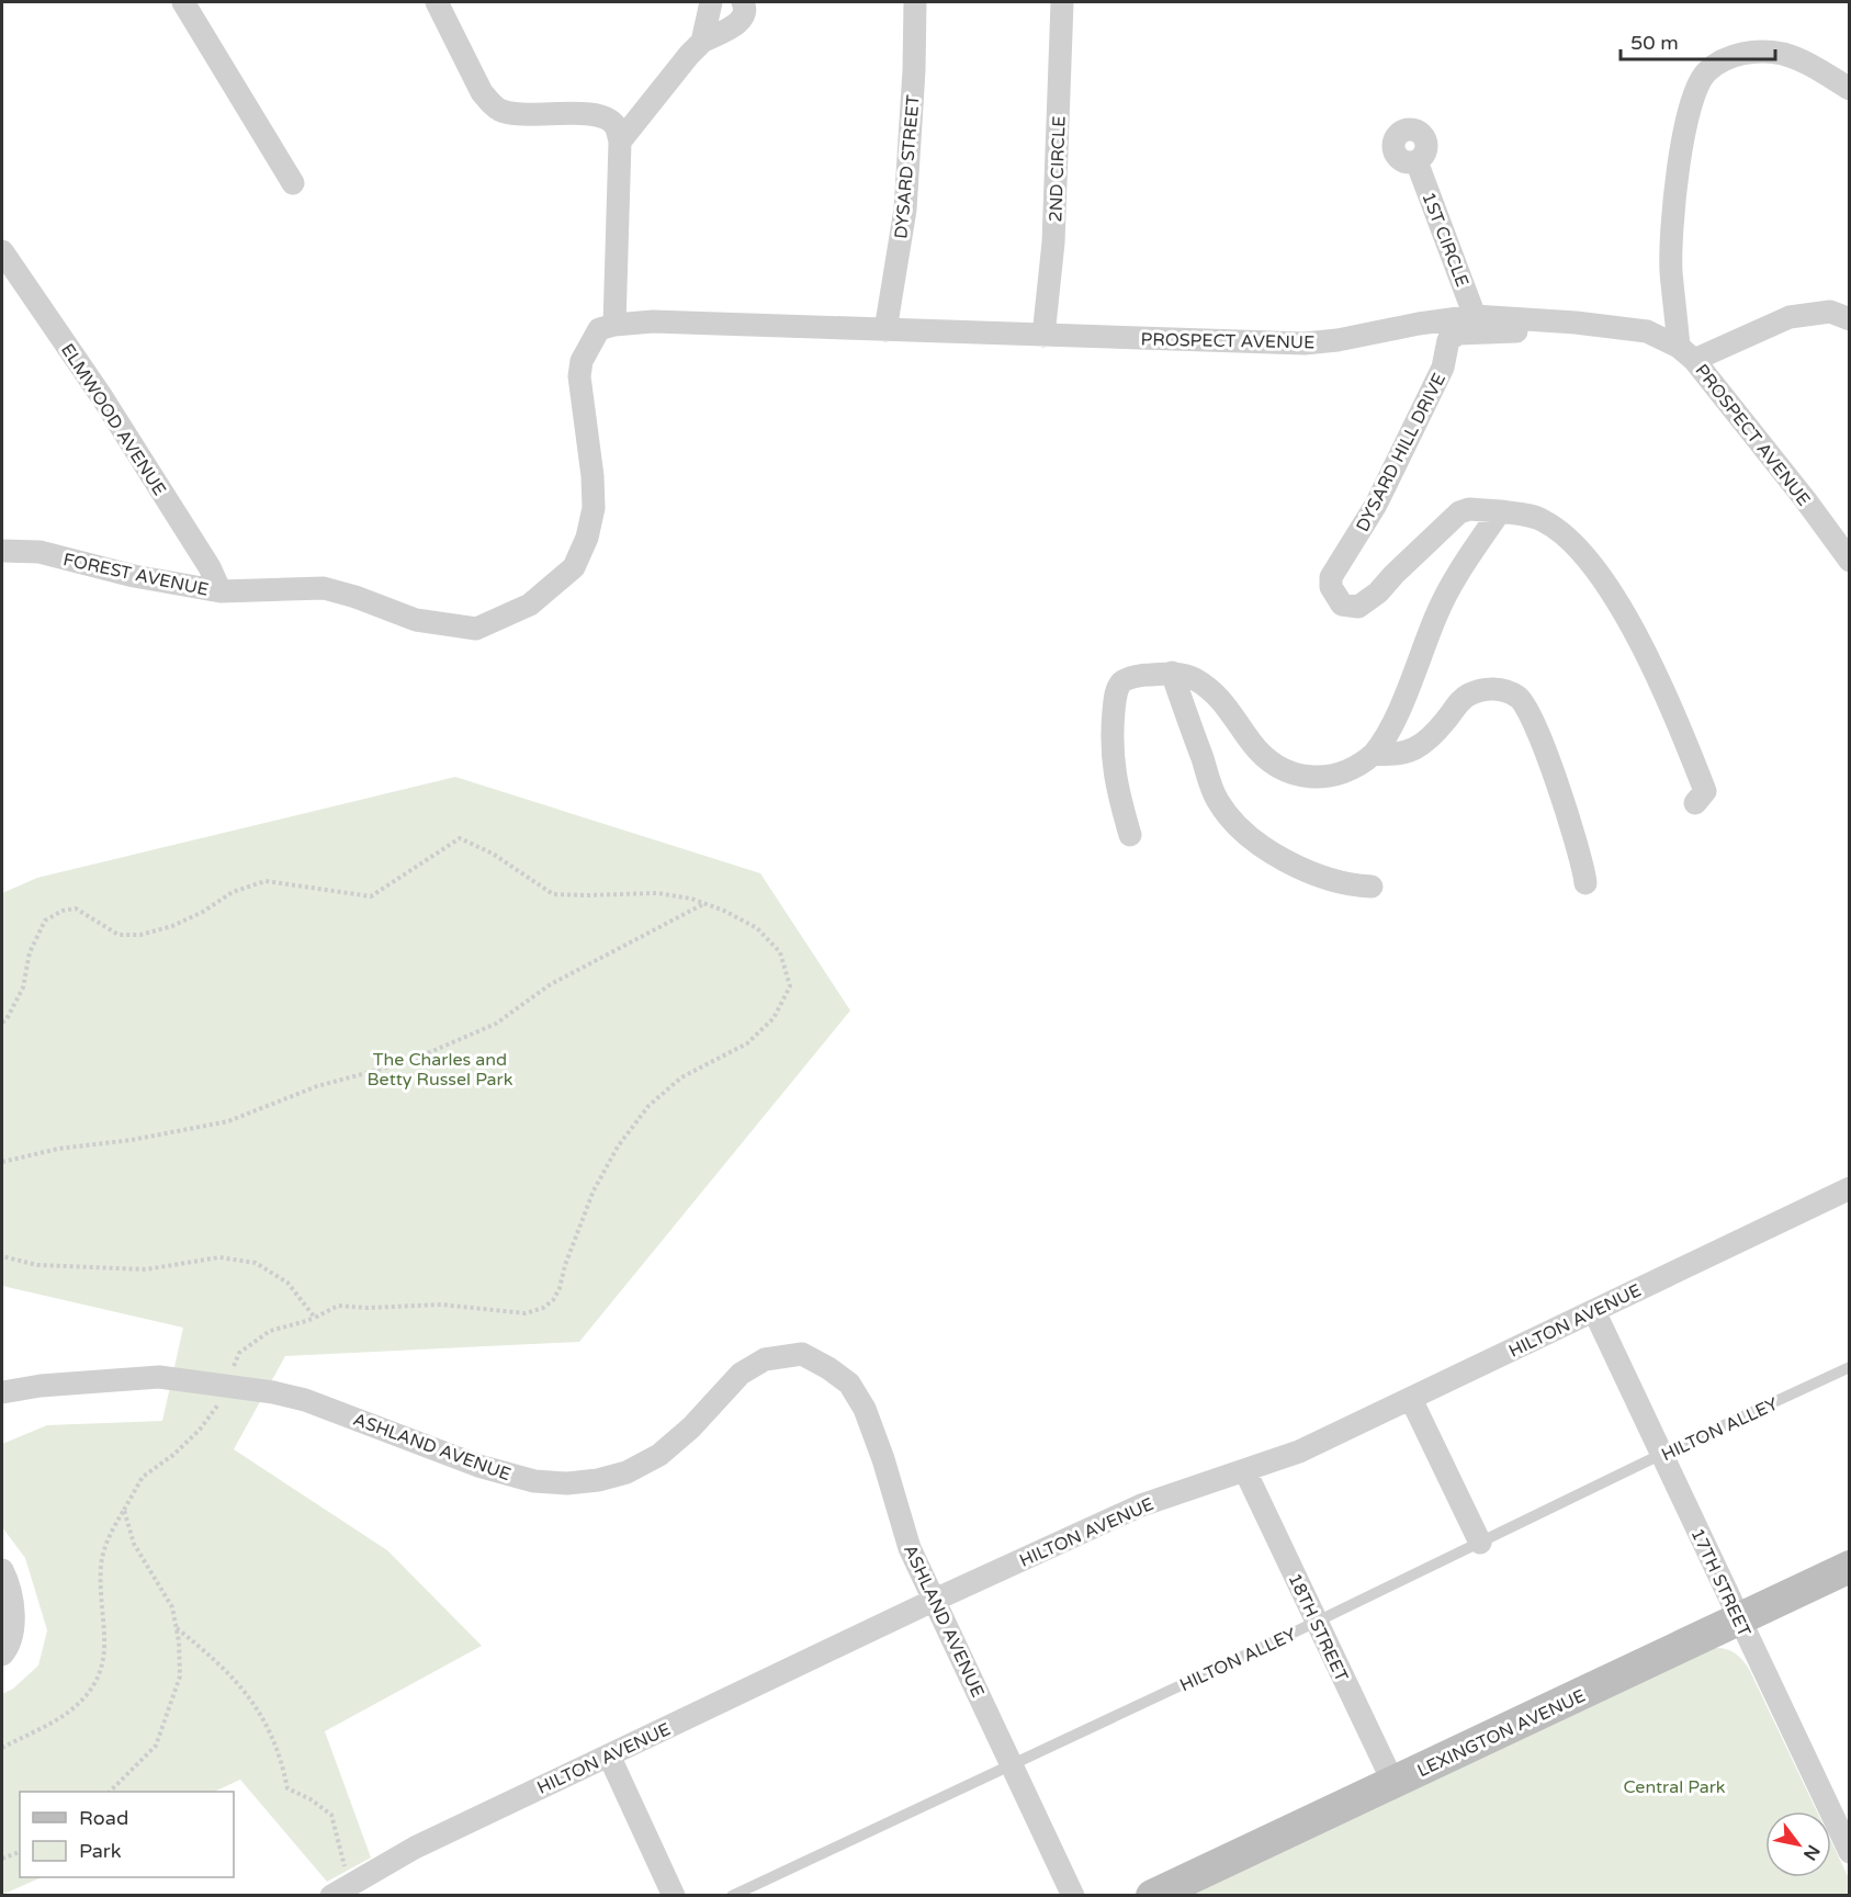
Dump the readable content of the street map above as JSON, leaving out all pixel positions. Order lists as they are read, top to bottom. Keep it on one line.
{"streets":{"street":["DYSARD STREET","2ND CIRCLE","1ST CIRCLE","PROSPECT AVENUE","ELMWOOD AVENUE","DYSARD HILL DRIVE","FOREST AVENUE","HILTON AVENUE","ASHLAND AVENUE","17TH STREET","18TH STREET","LEXINGTON AVENUE"],"lane":["HILTON ALLEY"]},"crossings":[["DYSARD STREET","PROSPECT AVENUE"],["2ND CIRCLE","PROSPECT AVENUE"],["1ST CIRCLE","PROSPECT AVENUE"],["PROSPECT AVENUE","DYSARD HILL DRIVE"],["PROSPECT AVENUE","FOREST AVENUE"],["ELMWOOD AVENUE","FOREST AVENUE"],["HILTON AVENUE","ASHLAND AVENUE"],["HILTON AVENUE","17TH STREET"],["HILTON AVENUE","18TH STREET"],["HILTON ALLEY","ASHLAND AVENUE"],["HILTON ALLEY","17TH STREET"],["HILTON ALLEY","18TH STREET"],["17TH STREET","LEXINGTON AVENUE"],["18TH STREET","LEXINGTON AVENUE"]],"parks":["The Charles and Betty Russel Park","Central Park"],"legend":["Road","Park"],"scale_bar":"50 m","north":"bottom right"}
